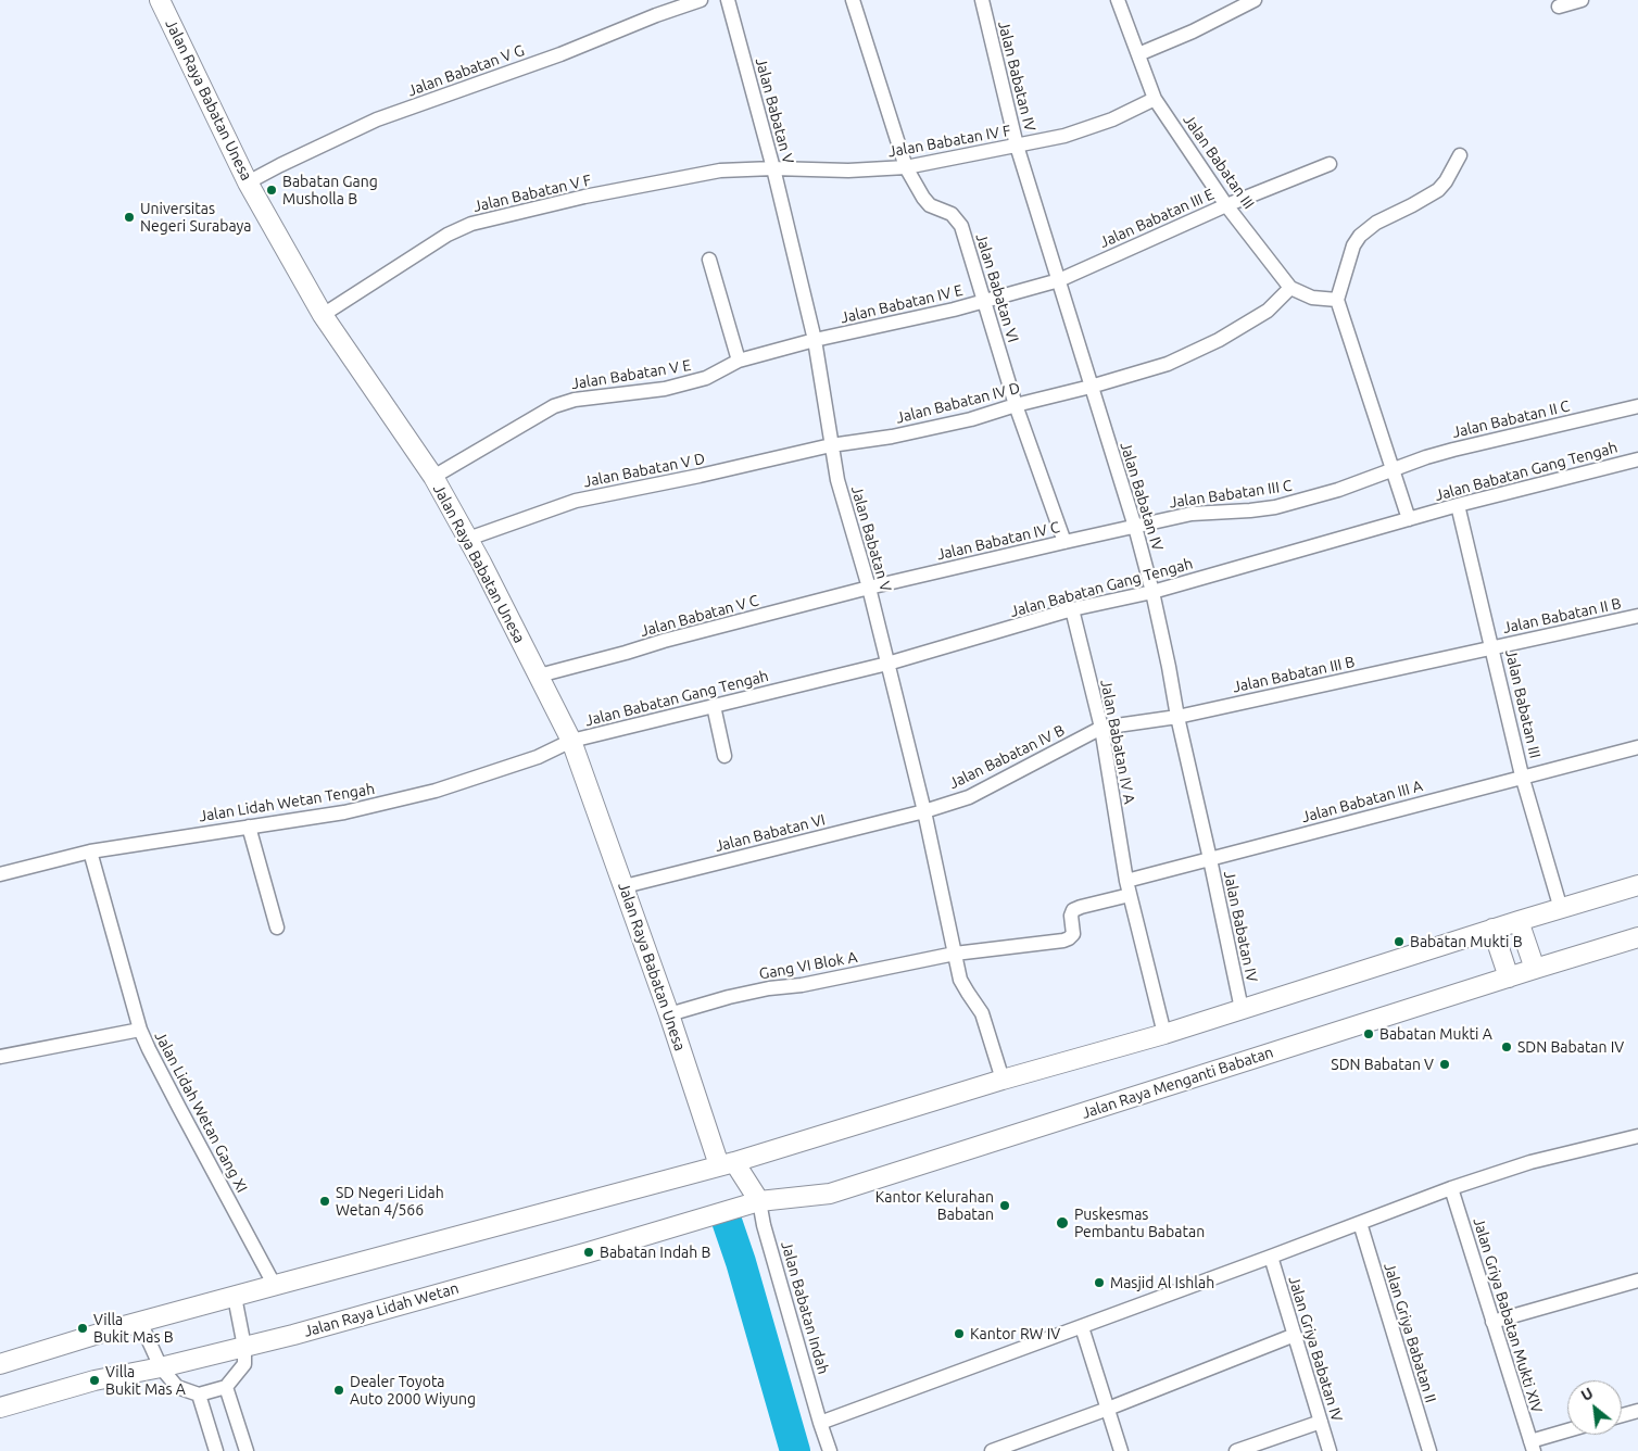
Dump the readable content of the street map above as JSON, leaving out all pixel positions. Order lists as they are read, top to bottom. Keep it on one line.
{"streets":{"main road":["Jalan Raya Babatan Unesa","Jalan Raya Menganti Babatan","Jalan Raya Lidah Wetan"],"street":["Jalan Babatan V G","Jalan Babatan IV","Jalan Babatan V","Jalan Babatan IV F","Jalan Babatan III","Jalan Babatan V F","Jalan Babatan III E","Jalan Babatan VI","Jalan Babatan IV E","Jalan Babatan V E","Jalan Babatan IV D","Jalan Babatan II C","Jalan Babatan V D","Jalan Babatan Gang Tengah","Jalan Babatan III C","Jalan Babatan IV C","Jalan Babatan V C","Jalan Babatan II B","Jalan Babatan III B","Jalan Babatan IV A","Jalan Babatan IV B","Jalan Babatan III A","Jalan Lidah Wetan Tengah","Gang VI Blok A","Jalan Lidah Wetan Gang XI","Jalan Babatan Indah","Jalan Griya Babatan Mukti XIV","Jalan Griya Babatan II","Jalan Griya Babatan IV"]},"crossings":[["Jalan Babatan V G","Jalan Raya Babatan Unesa"],["Jalan Babatan IV","Jalan Babatan IV F"],["Jalan Babatan IV","Jalan Babatan III E"],["Jalan Babatan IV","Jalan Babatan IV E"],["Jalan Babatan IV","Jalan Babatan IV D"],["Jalan Babatan IV","Jalan Babatan Gang Tengah"],["Jalan Babatan IV","Jalan Babatan III C"],["Jalan Babatan IV","Jalan Babatan IV C"],["Jalan Babatan IV","Jalan Babatan III B"],["Jalan Babatan IV","Jalan Babatan III A"],["Jalan Raya Babatan Unesa","Jalan Babatan V F"],["Jalan Raya Babatan Unesa","Jalan Babatan VI"],["Jalan Raya Babatan Unesa","Jalan Babatan V E"],["Jalan Raya Babatan Unesa","Jalan Babatan V D"],["Jalan Raya Babatan Unesa","Jalan Babatan Gang Tengah"],["Jalan Raya Babatan Unesa","Jalan Babatan V C"],["Jalan Raya Babatan Unesa","Jalan Lidah Wetan Tengah"],["Jalan Raya Babatan Unesa","Gang VI Blok A"],["Jalan Babatan V","Jalan Babatan IV F"],["Jalan Babatan V","Jalan Babatan V F"],["Jalan Babatan V","Jalan Babatan VI"],["Jalan Babatan V","Jalan Babatan IV E"],["Jalan Babatan V","Jalan Babatan V E"],["Jalan Babatan V","Jalan Babatan IV D"],["Jalan Babatan V","Jalan Babatan V D"],["Jalan Babatan V","Jalan Babatan Gang Tengah"],["Jalan Babatan V","Jalan Babatan IV C"],["Jalan Babatan V","Jalan Babatan V C"],["Jalan Babatan V","Jalan Babatan IV B"],["Jalan Babatan V","Gang VI Blok A"],["Jalan Babatan IV F","Jalan Babatan III"],["Jalan Babatan IV F","Jalan Babatan V F"],["Jalan Babatan IV F","Jalan Babatan VI"],["Jalan Babatan III","Jalan Babatan III E"],["Jalan Babatan III","Jalan Babatan IV D"],["Jalan Babatan III","Jalan Babatan Gang Tengah"],["Jalan Babatan III","Jalan Babatan II B"],["Jalan Babatan III","Jalan Babatan III B"],["Jalan Babatan III","Jalan Babatan III A"],["Jalan Babatan III E","Jalan Babatan IV E"],["Jalan Babatan VI","Jalan Babatan IV E"],["Jalan Babatan VI","Jalan Babatan IV D"],["Jalan Babatan VI","Jalan Babatan IV C"],["Jalan Babatan VI","Jalan Babatan IV B"],["Jalan Babatan IV E","Jalan Babatan V E"],["Jalan Babatan IV D","Jalan Babatan V D"],["Jalan Babatan II C","Jalan Babatan III C"],["Jalan Babatan Gang Tengah","Jalan Babatan IV A"],["Jalan Babatan Gang Tengah","Jalan Lidah Wetan Tengah"],["Jalan Babatan III C","Jalan Babatan IV C"],["Jalan Babatan IV C","Jalan Babatan V C"],["Jalan Babatan II B","Jalan Babatan III B"],["Jalan Babatan III B","Jalan Babatan IV A"],["Jalan Babatan III B","Jalan Babatan IV B"],["Jalan Babatan IV A","Jalan Babatan IV B"],["Jalan Lidah Wetan Tengah","Jalan Lidah Wetan Gang XI"],["Jalan Raya Menganti Babatan","Jalan Babatan Indah"],["Jalan Raya Menganti Babatan","Jalan Raya Lidah Wetan"],["Jalan Babatan Indah","Jalan Raya Lidah Wetan"]],"places":["Babatan Gang Musholla B","Universitas Negeri Surabaya","Babatan Mukti B","Babatan Mukti A","SDN Babatan IV","SDN Babatan V","SD Negeri Lidah Wetan 4/566","Kantor Kelurahan Babatan","Puskesmas Pembantu Babatan","Babatan Indah B","Masjid Al Ishlah","Villa Bukit Mas B","Kantor RW IV","Villa Bukit Mas A","Dealer Toyota Auto 2000 Wiyung"],"north":"top left"}
